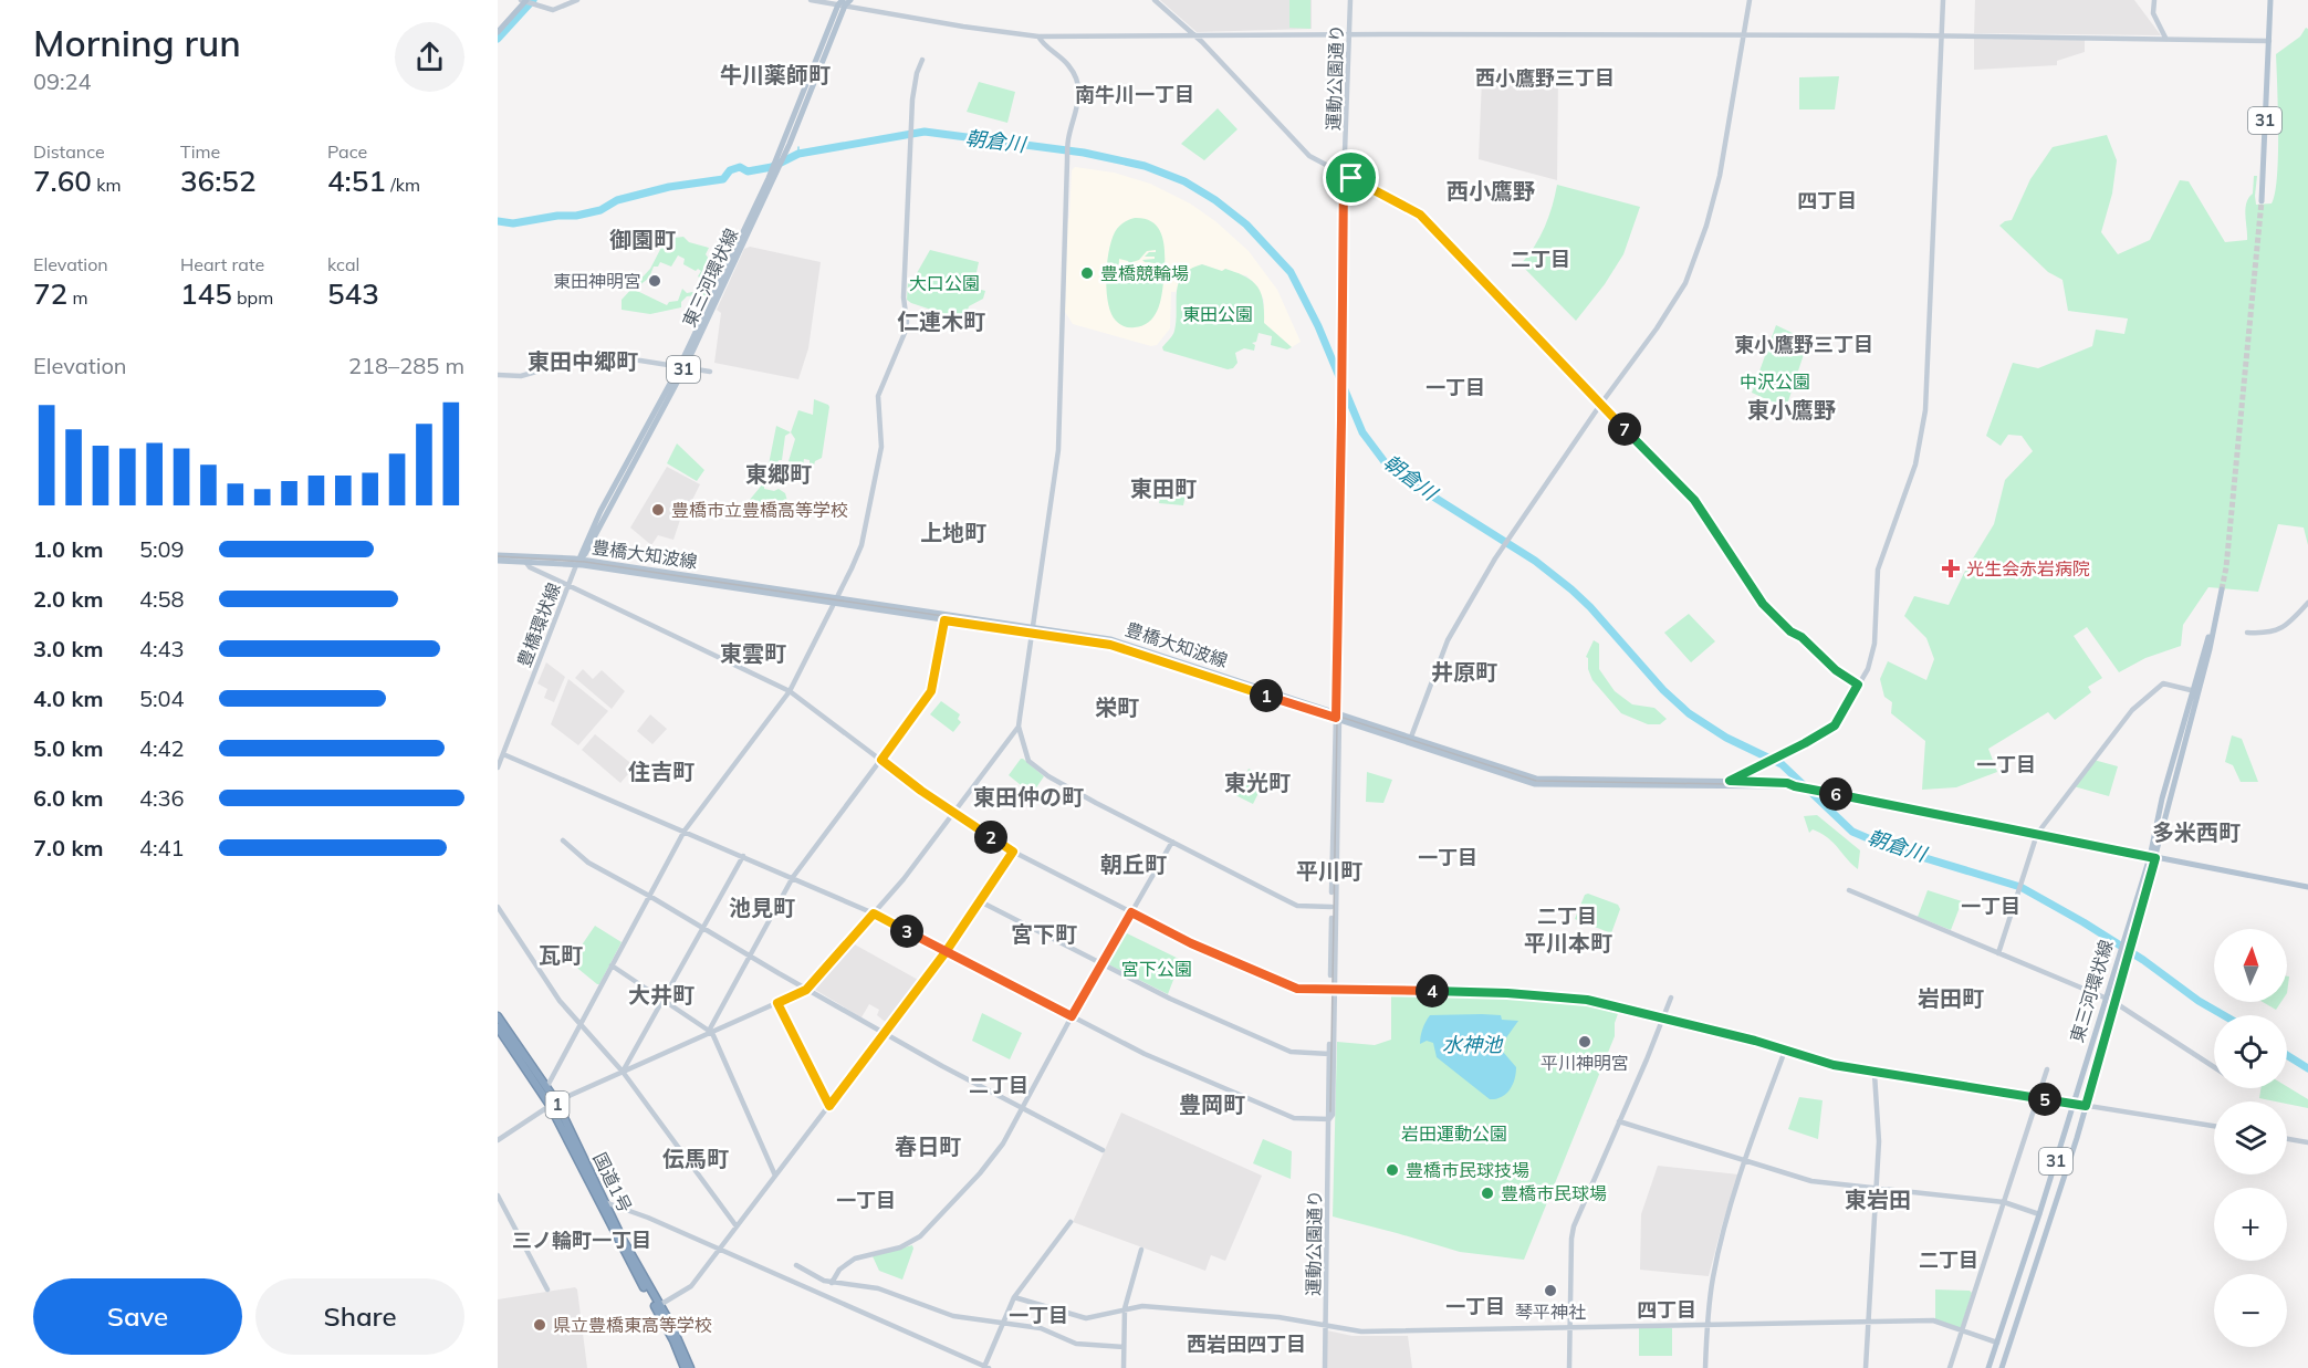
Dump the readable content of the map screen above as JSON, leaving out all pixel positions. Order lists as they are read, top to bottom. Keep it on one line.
{"streets":{"highway":["1","国道1号"],"main road":["31","東三河環状線","豊橋大知波線"],"street":["運動公園通り","豊橋環状線"]},"crossings":[["運動公園通り","豊橋大知波線"],["東三河環状線","豊橋大知波線"],["東三河環状線","豊橋環状線"],["豊橋大知波線","豊橋環状線"]],"districts":["牛川薬師町","西小鷹野三丁目","南牛川一丁目","西小鷹野","四丁目","御園町","二丁目","仁連木町","東小鷹野三丁目","東田中郷町","一丁目","東小鷹野","東郷町","東田町","上地町","東雲町","井原町","栄町","一丁目","住吉町","東光町","東田仲の町","多米西町","一丁目","朝丘町","平川町","一丁目","池見町","二丁目","宮下町","平川本町","瓦町","大井町","岩田町","二丁目","豊岡町","春日町","伝馬町","東岩田","一丁目","三ノ輪町一丁目","二丁目","一丁目","四丁目","一丁目","西岩田四丁目"],"water":["朝倉川","水神池"],"parks":["大口公園","東田公園","中沢公園","宮下公園","岩田運動公園"],"places":{"other":["豊橋競輪場","東田神明宮","豊橋市立豊橋高等学校","平川神明宮","豊橋市民球技場","豊橋市民球場","琴平神社","県立豊橋東高等学校"],"health":["光生会赤岩病院"]},"north":"top","page":{"heading":["Morning run","09:24"],"stats":[["Distance","7.60 km"],["Time","36:52"],["Pace","4:51 /km"],["Elevation","72 m"],["Heart rate","145 bpm"],["kcal","543"]],"chart":["Elevation","218–285 m"],"pins":["7","1","6","2","3","4","5"],"list":[{"name":"1.0 km","note":"5:09"},{"name":"2.0 km","note":"4:58"},{"name":"3.0 km","note":"4:43"},{"name":"4.0 km","note":"5:04"},{"name":"5.0 km","note":"4:42"},{"name":"6.0 km","note":"4:36"},{"name":"7.0 km","note":"4:41"}],"map_buttons":["+","−"],"buttons":["Save","Share"]}}
